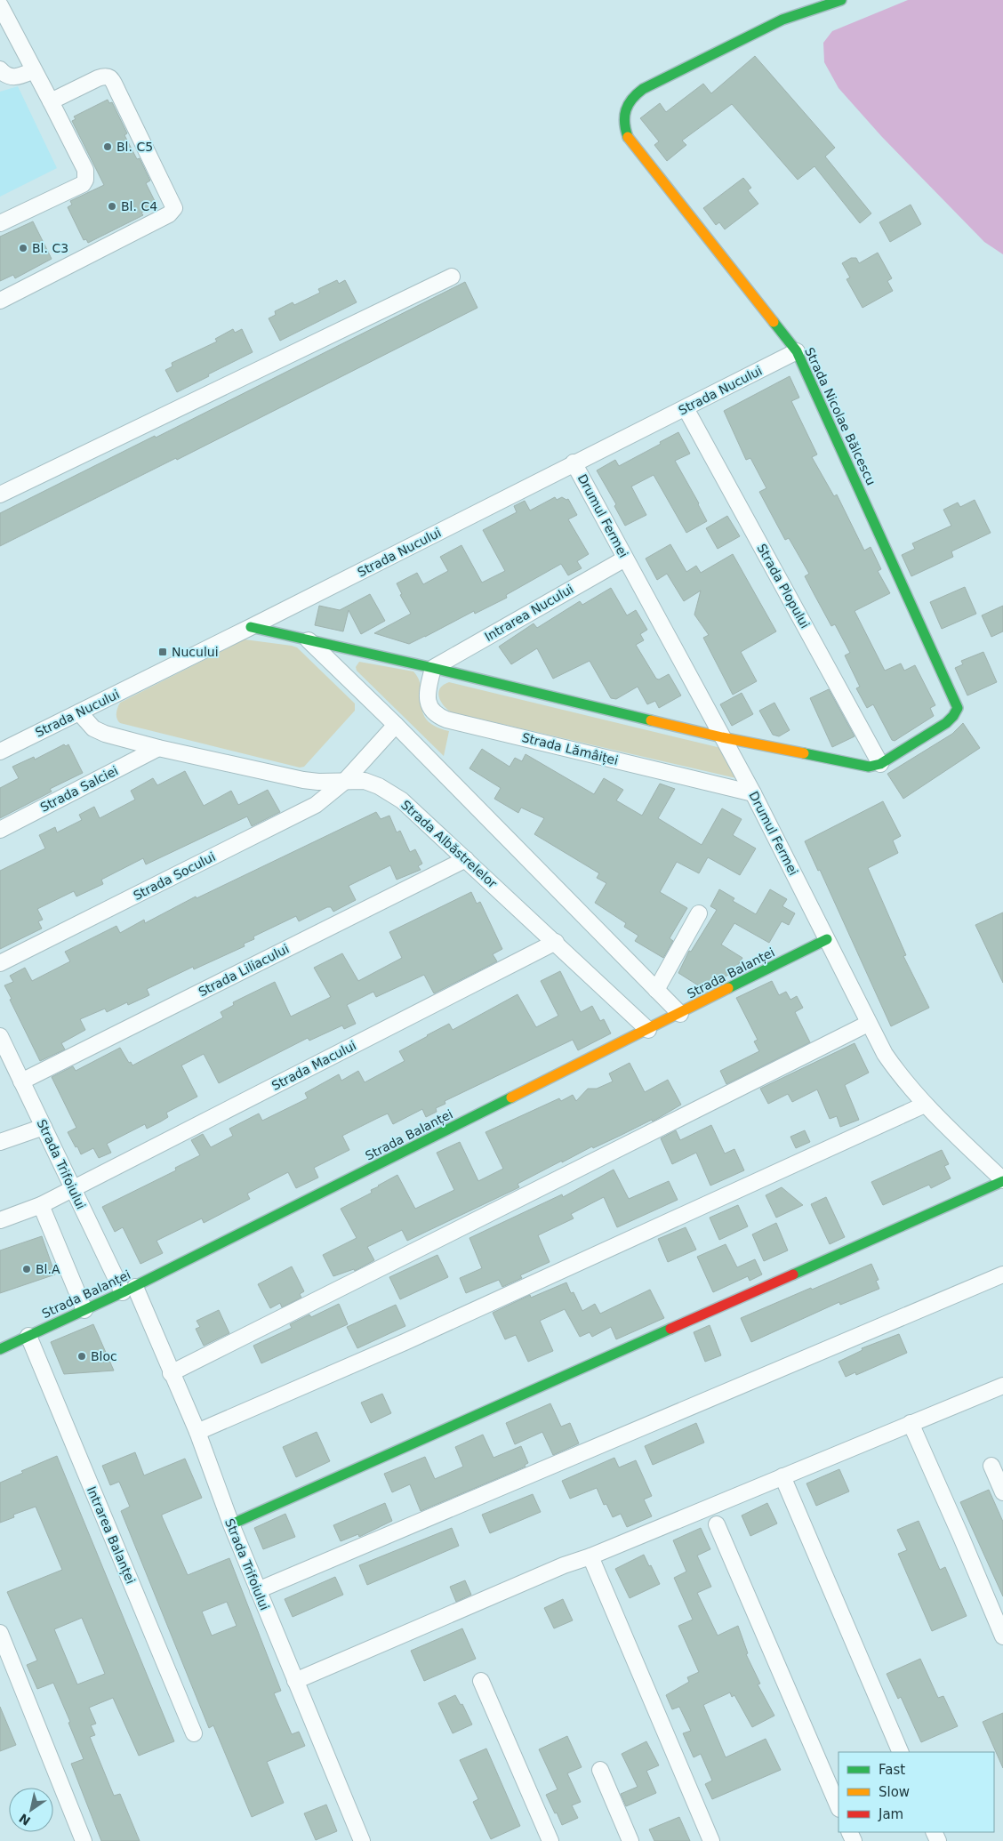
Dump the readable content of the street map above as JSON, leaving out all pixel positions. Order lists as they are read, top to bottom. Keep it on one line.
{"streets":{"street":["Strada Nucului","Strada Nicolae Bălcescu","Drumul Fermei","Strada Plopului","Intrarea Nucului","Strada Lămâiței","Strada Salciei","Strada Albăstrelelor","Strada Socului","Strada Liliacului","Strada Balanței","Strada Macului","Strada Trifoiului","Intrarea Balanței"]},"crossings":[["Strada Nucului","Strada Nicolae Bălcescu"],["Strada Nucului","Drumul Fermei"],["Strada Nucului","Strada Plopului"],["Strada Nucului","Strada Albăstrelelor"],["Strada Nicolae Bălcescu","Drumul Fermei"],["Strada Nicolae Bălcescu","Strada Plopului"],["Drumul Fermei","Intrarea Nucului"],["Drumul Fermei","Strada Lămâiței"],["Drumul Fermei","Strada Balanței"],["Intrarea Nucului","Strada Lămâiței"],["Strada Salciei","Strada Albăstrelelor"],["Strada Albăstrelelor","Strada Socului"],["Strada Albăstrelelor","Strada Liliacului"],["Strada Albăstrelelor","Strada Balanței"],["Strada Albăstrelelor","Strada Macului"],["Strada Liliacului","Strada Trifoiului"],["Strada Balanței","Strada Trifoiului"],["Strada Balanței","Intrarea Balanței"],["Strada Macului","Strada Trifoiului"]],"places":{"other":["Bl. C5","Bl. C4","Bl. C3","Bl.A","Bloc"],"transit":["Nucului"]},"legend":["Fast","Slow","Jam"],"north":"bottom left"}
